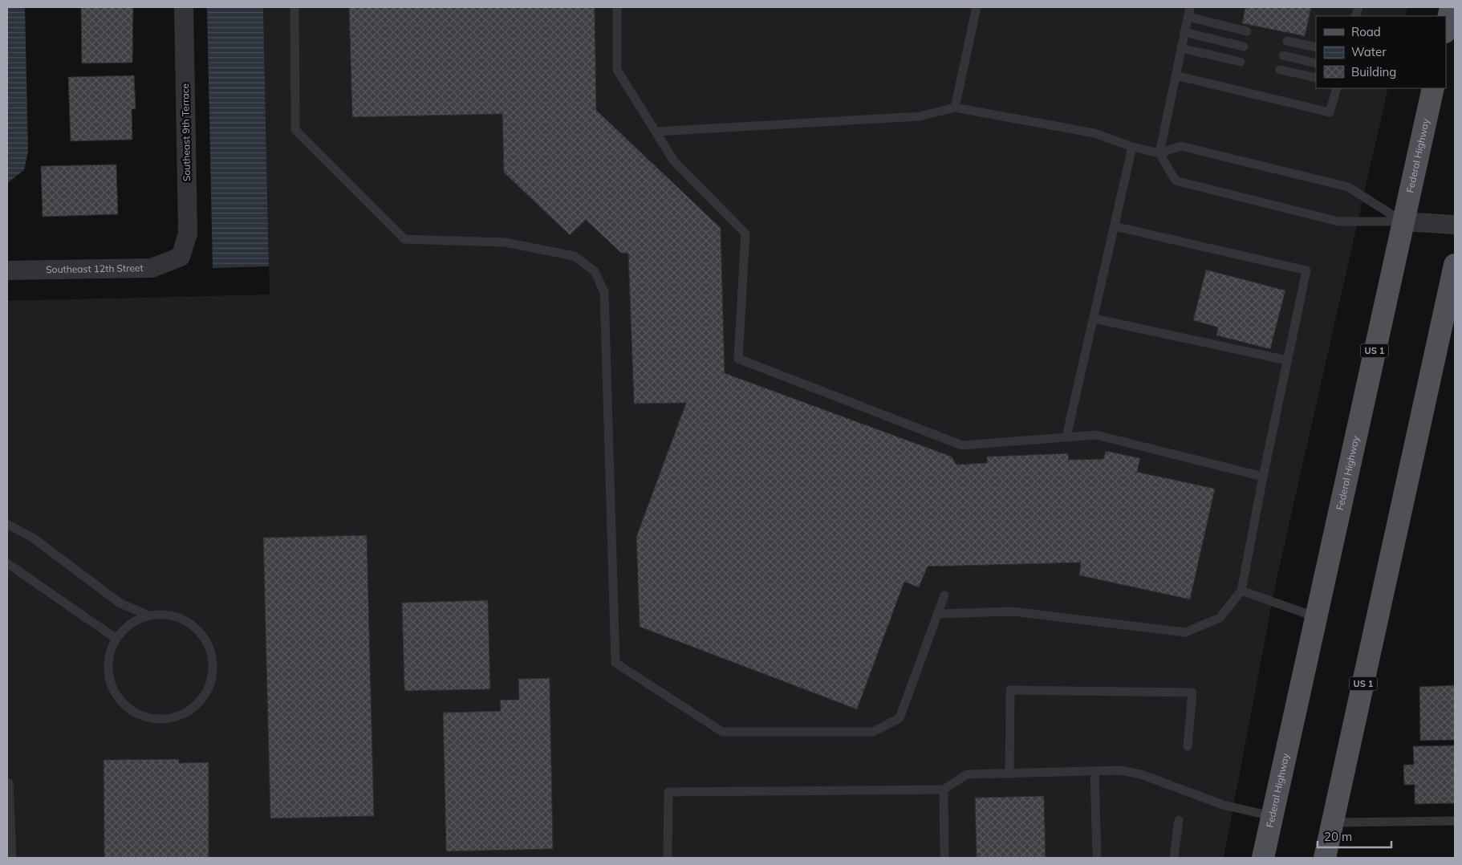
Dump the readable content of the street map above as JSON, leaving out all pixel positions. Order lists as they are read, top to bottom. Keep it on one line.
{"streets":{"main road":["Federal Highway","US 1"],"street":["Southeast 9th Terrace","Southeast 12th Street"]},"crossings":[["Southeast 9th Terrace","Southeast 12th Street"]],"legend":["Road","Water","Building"],"scale_bar":"20 m"}
